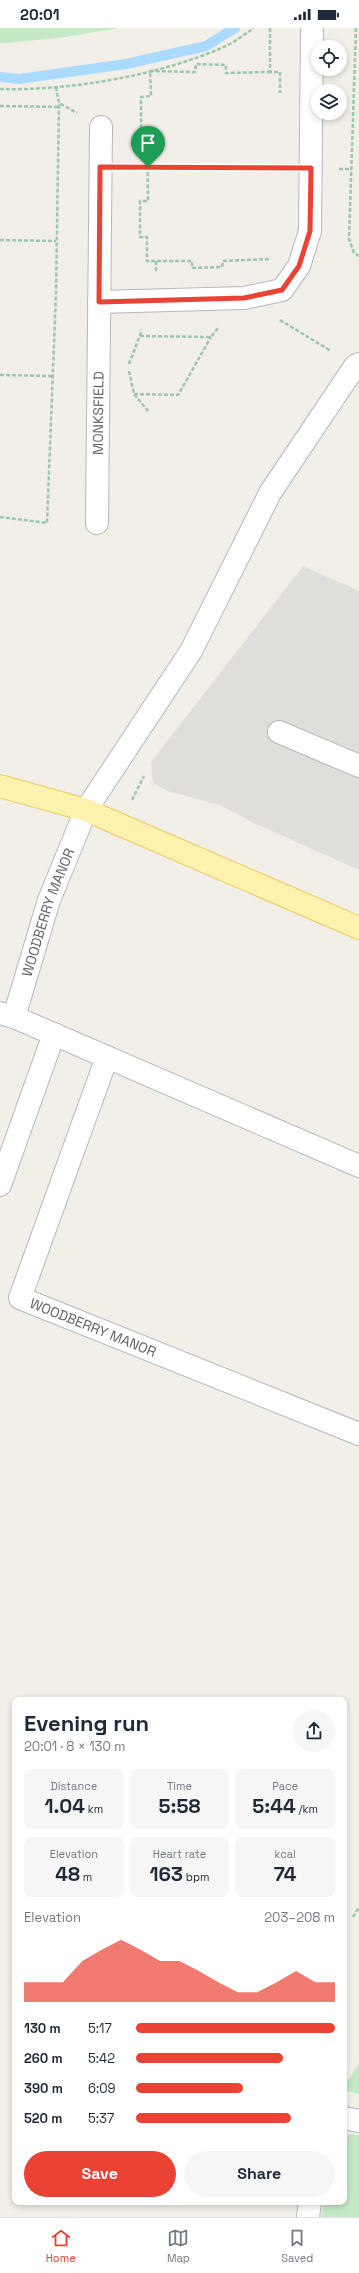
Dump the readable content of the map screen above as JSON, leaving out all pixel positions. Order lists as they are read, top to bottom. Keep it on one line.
{"streets":{"street":["MONKSFIELD","WOODBERRY MANOR"]},"page":{"status":"20:01","heading":["Evening run","20:01 · 8 × 130 m"],"stats":[["Distance","1.04 km"],["Time","5:58"],["Pace","5:44 /km"],["Elevation","48 m"],["Heart rate","163 bpm"],["kcal","74"]],"chart":["Elevation","203–208 m"],"list":[{"name":"130 m","note":"5:17"},{"name":"260 m","note":"5:42"},{"name":"390 m","note":"6:09"},{"name":"520 m","note":"5:37"}],"buttons":["Save","Share"],"tabs":["Home","Map","Saved"]}}
